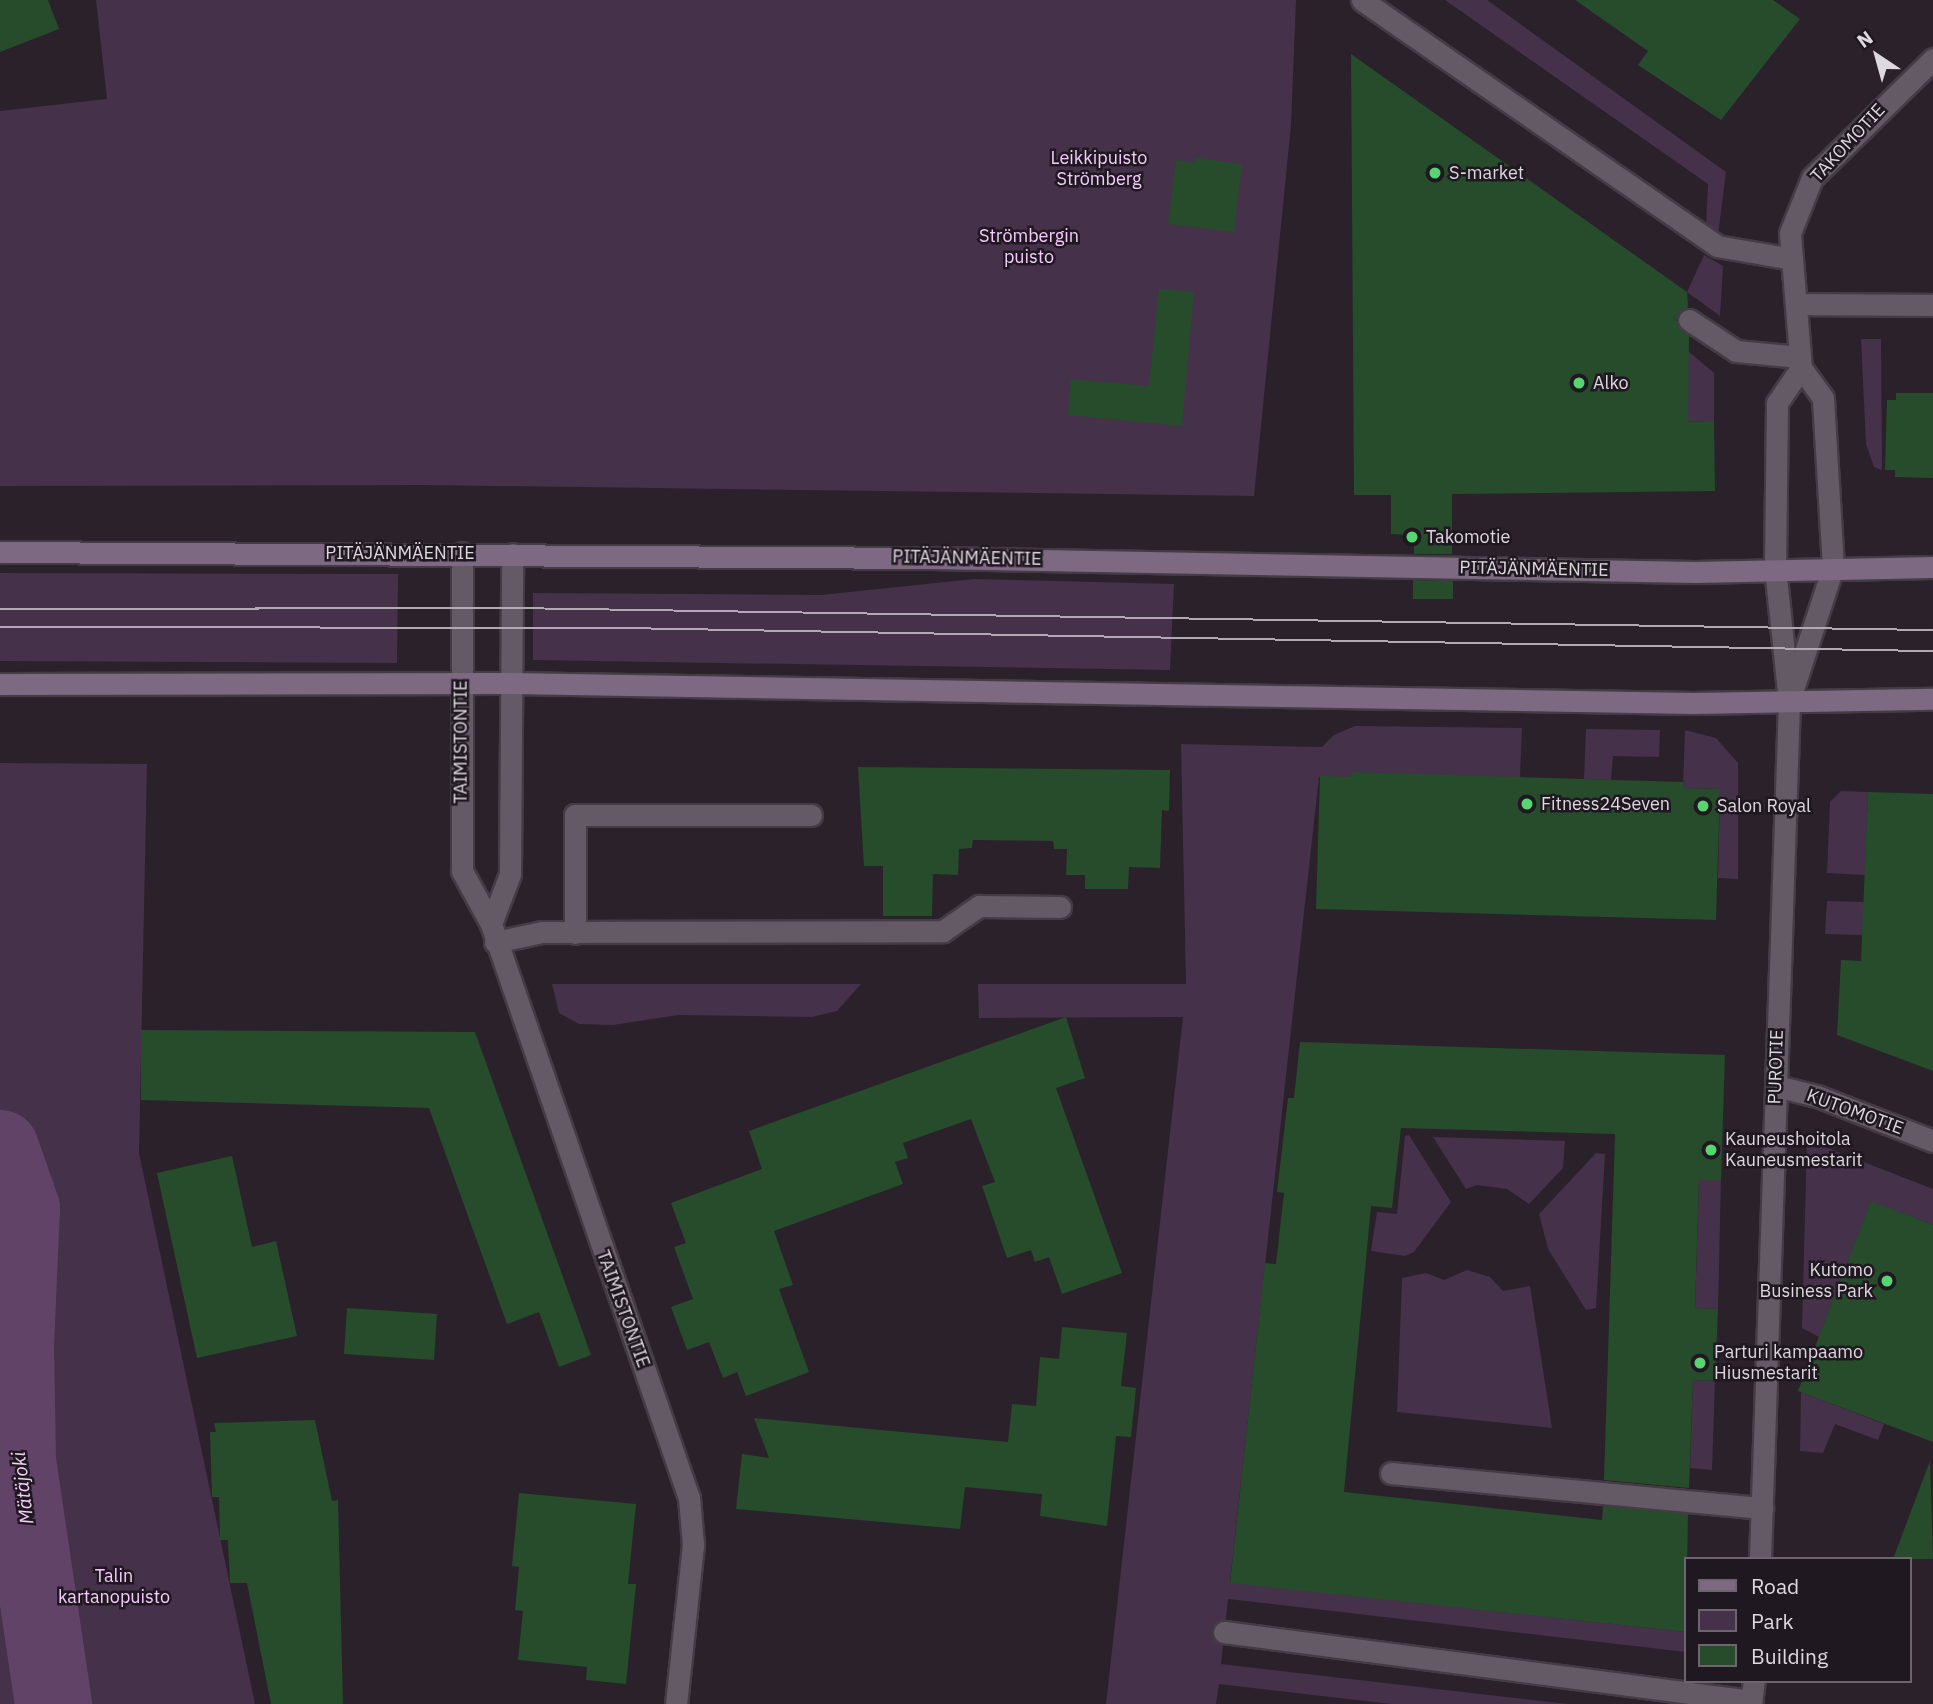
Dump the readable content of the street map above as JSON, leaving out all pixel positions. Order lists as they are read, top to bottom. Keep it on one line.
{"streets":{"main road":["PITÄJÄNMÄENTIE"],"street":["TAKOMOTIE","TAIMISTONTIE","PUROTIE","KUTOMOTIE"]},"crossings":[["PITÄJÄNMÄENTIE","TAIMISTONTIE"],["PUROTIE","KUTOMOTIE"]],"water":["Mätäjoki"],"parks":["Leikkipuisto Strömberg","Strömbergin puisto","Talin kartanopuisto"],"places":["S-market","Alko","Takomotie","Fitness24Seven","Salon Royal","Kauneushoitola Kauneusmestarit","Kutomo Business Park","Parturi kampaamo Hiusmestarit"],"legend":["Road","Park","Building"],"north":"top left"}
